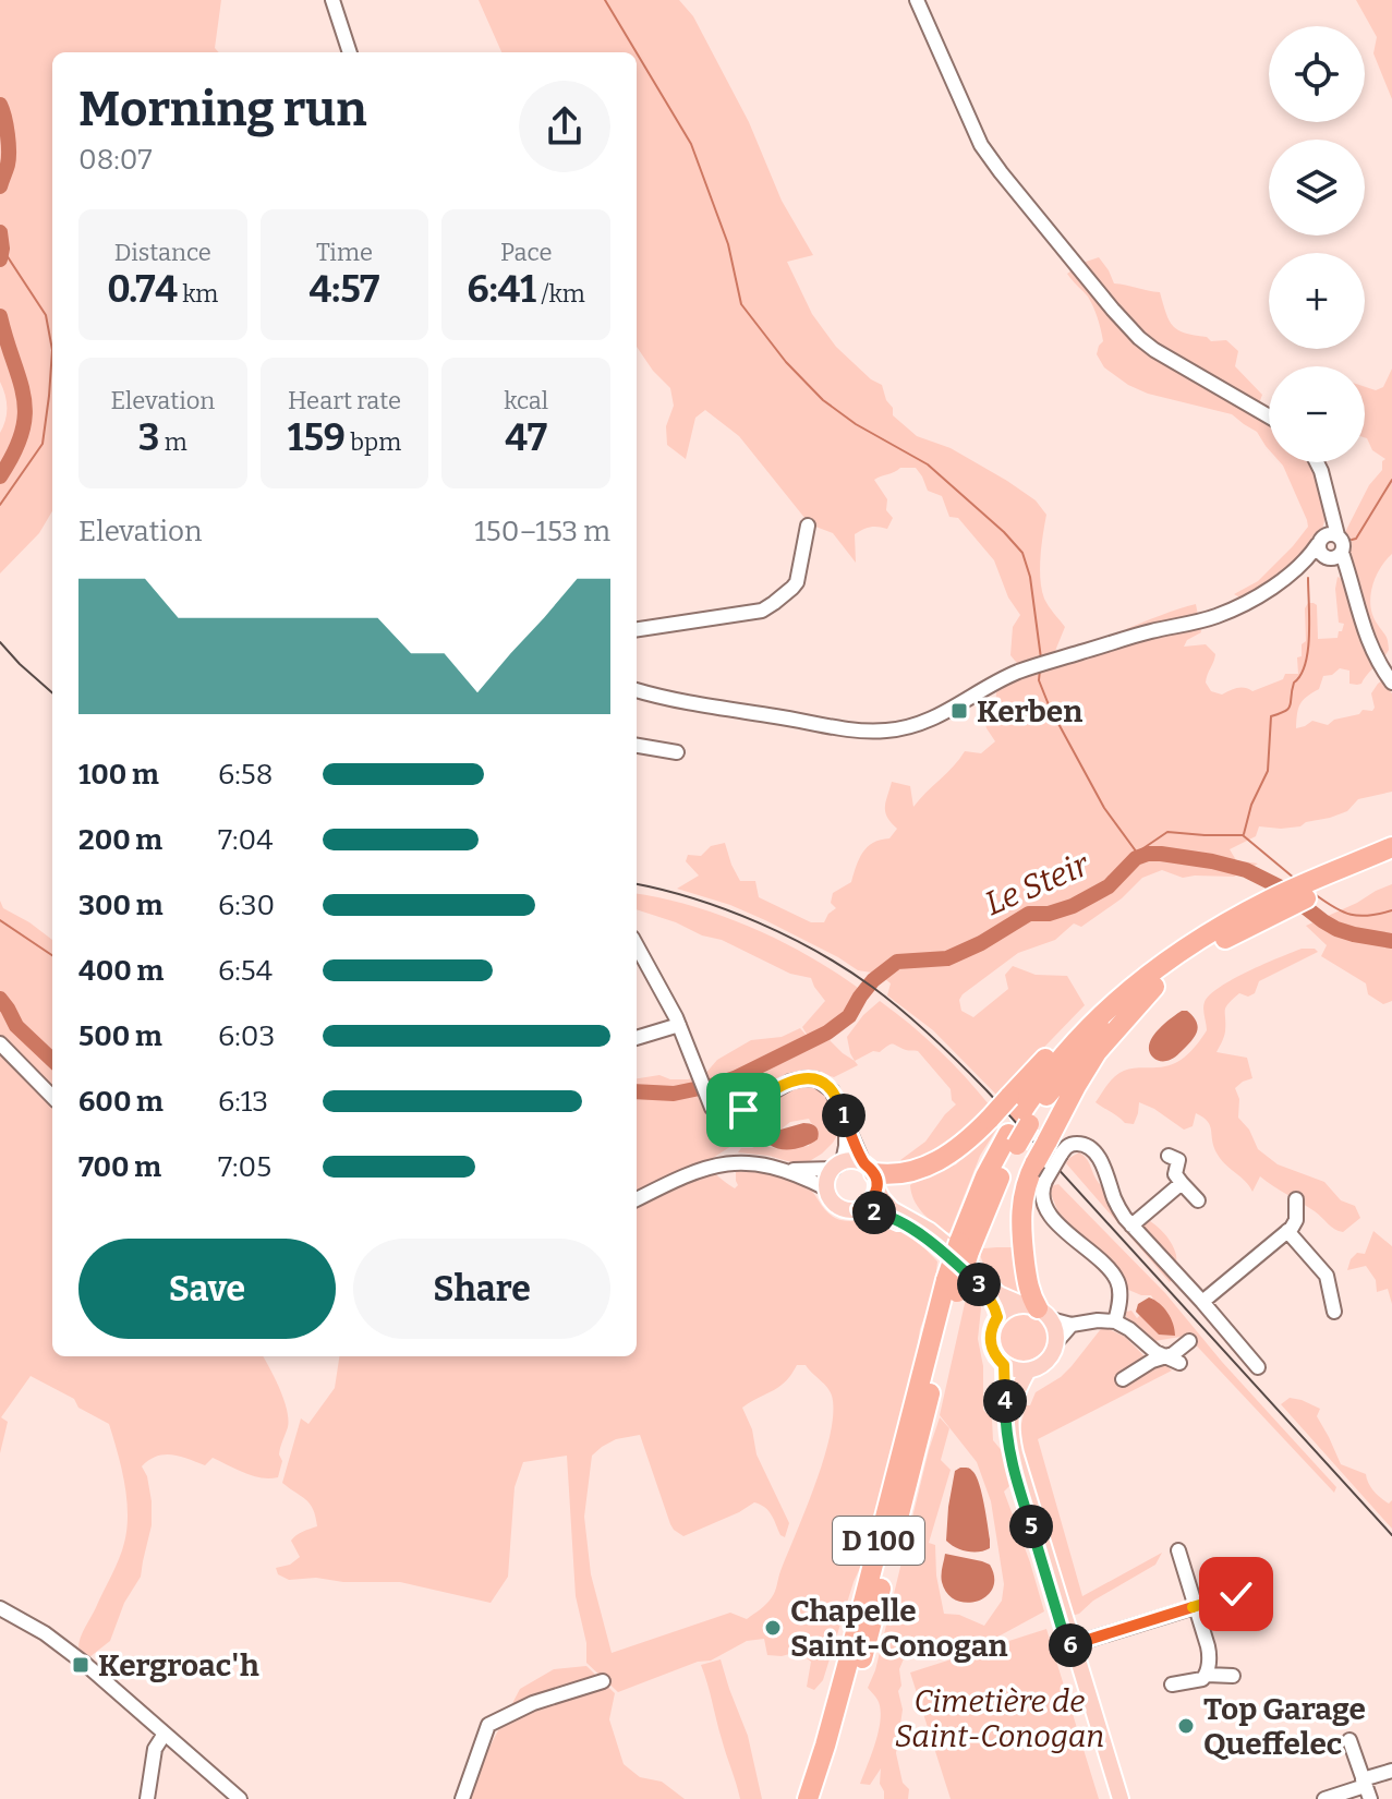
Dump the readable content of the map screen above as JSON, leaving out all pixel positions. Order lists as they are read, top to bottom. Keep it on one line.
{"streets":{"highway":["D 100"]},"water":["Le Steir"],"parks":["Cimetière de Saint-Conogan"],"places":{"transit":["Kerben","Kergroac'h"],"other":["Chapelle Saint-Conogan","Top Garage Queffelec"]},"page":{"map_buttons":["+","−"],"heading":["Morning run","08:07"],"stats":[["Distance","0.74 km"],["Time","4:57"],["Pace","6:41 /km"],["Elevation","3 m"],["Heart rate","159 bpm"],["kcal","47"]],"chart":["Elevation","150–153 m"],"list":[{"name":"100 m","note":"6:58"},{"name":"200 m","note":"7:04"},{"name":"300 m","note":"6:30"},{"name":"400 m","note":"6:54"},{"name":"500 m","note":"6:03"},{"name":"600 m","note":"6:13"},{"name":"700 m","note":"7:05"}],"pins":["1","2","3","4","5","6"],"buttons":["Save","Share"]}}
